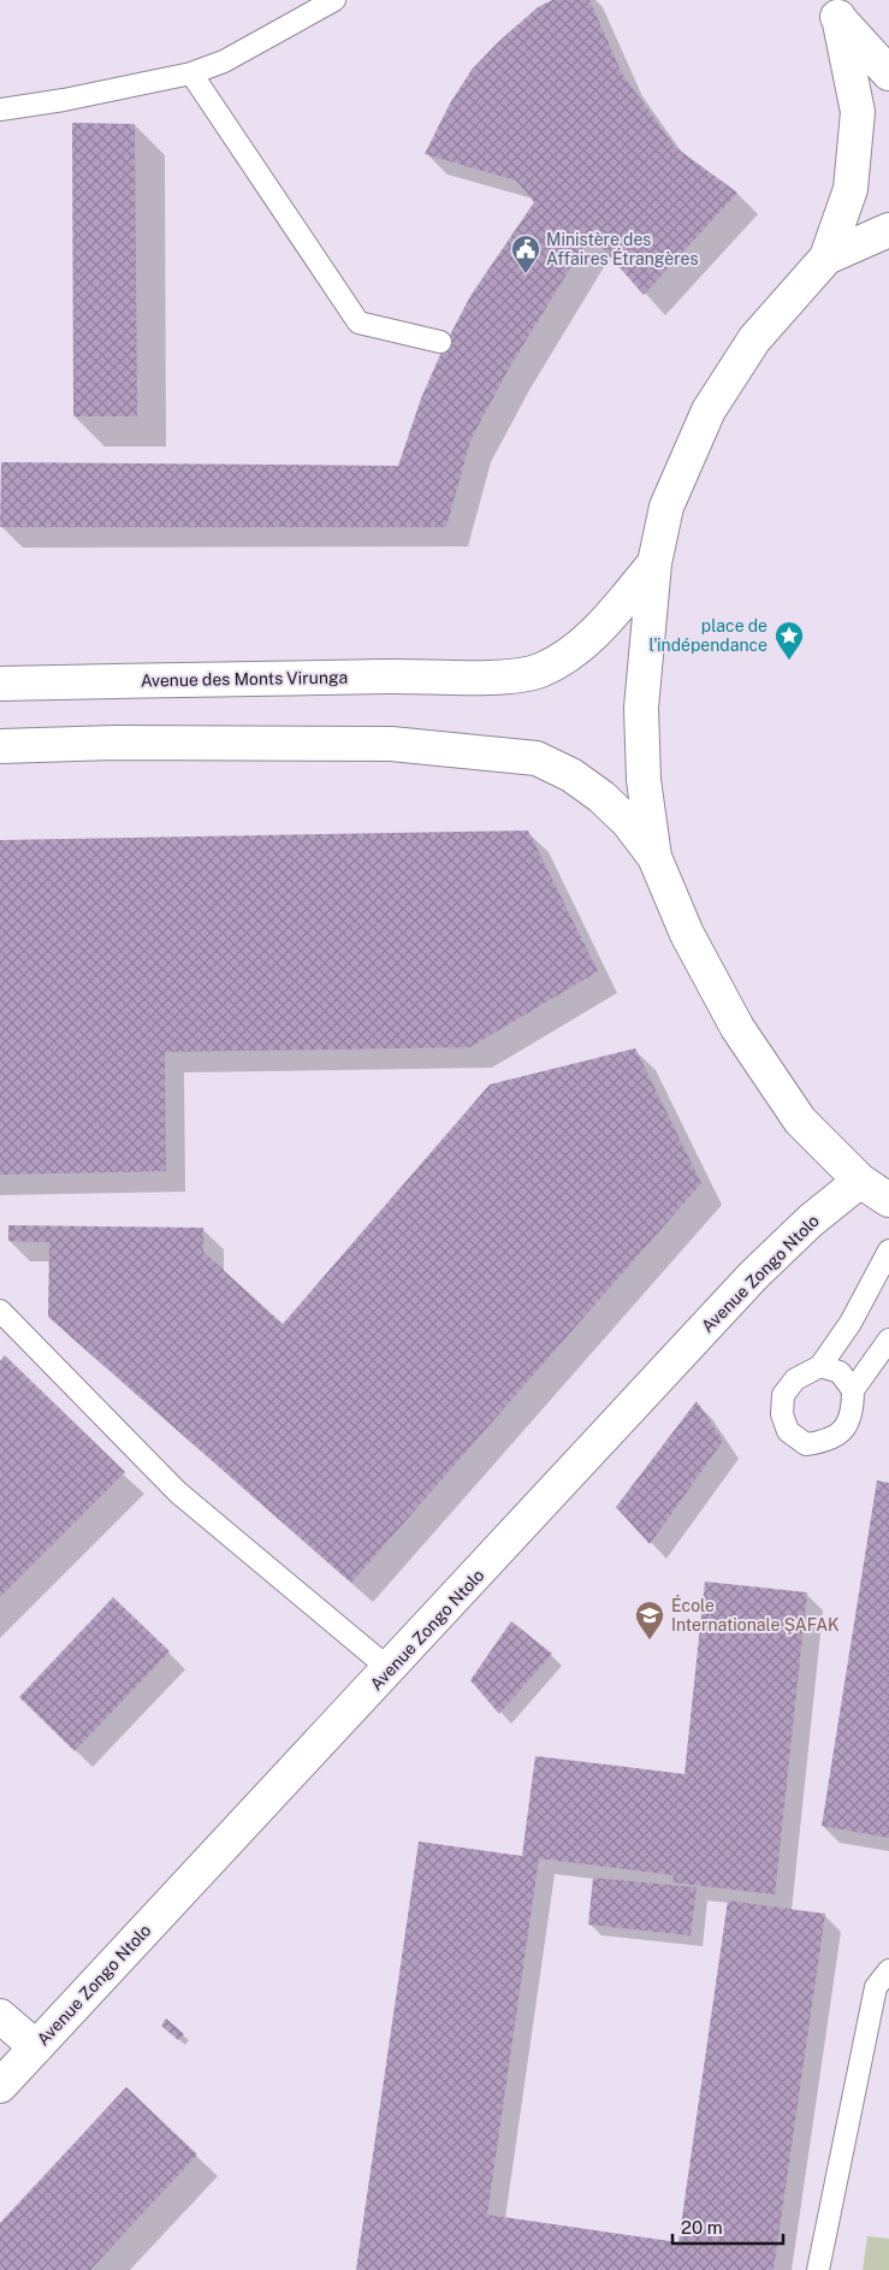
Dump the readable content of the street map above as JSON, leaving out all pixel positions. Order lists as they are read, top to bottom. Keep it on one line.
{"streets":{"street":["Avenue des Monts Virunga","Avenue Zongo Ntolo"]},"places":{"public building":["Ministère des Affaires Étrangères"],"place":["place de l'indépendance"],"school or university":["École Internationale ŞAFAK"]},"scale_bar":"20 m"}
